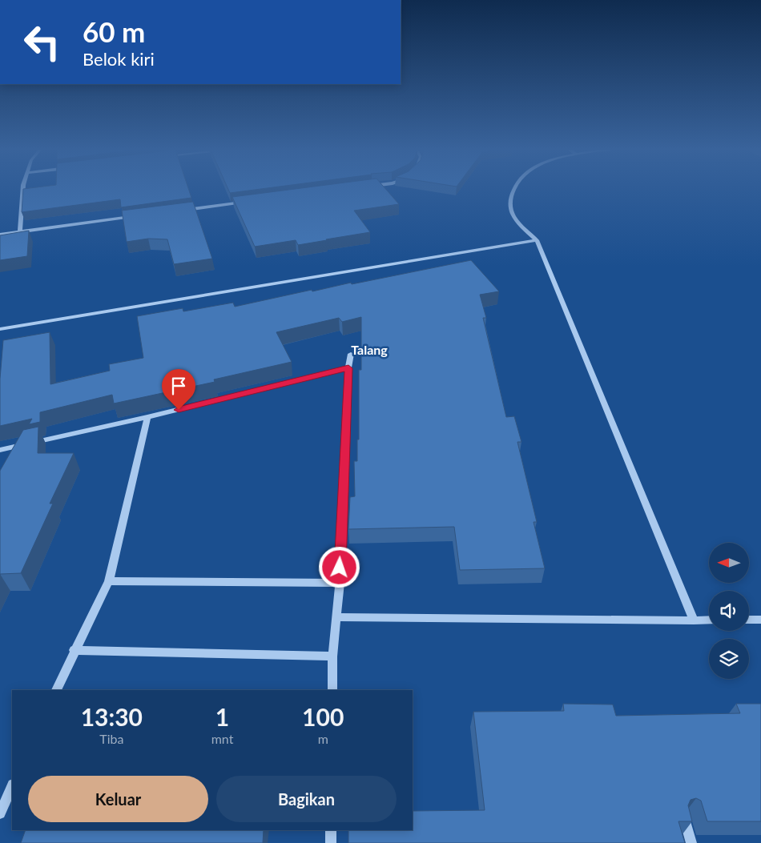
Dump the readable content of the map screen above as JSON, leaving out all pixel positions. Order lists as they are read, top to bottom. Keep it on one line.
{"districts":["Talang"],"north":"left","page":{"turn":["60 m","Belok kiri"],"eta":["13:30","Tiba","1","mnt","100","m"],"buttons":["Keluar","Bagikan"]}}
